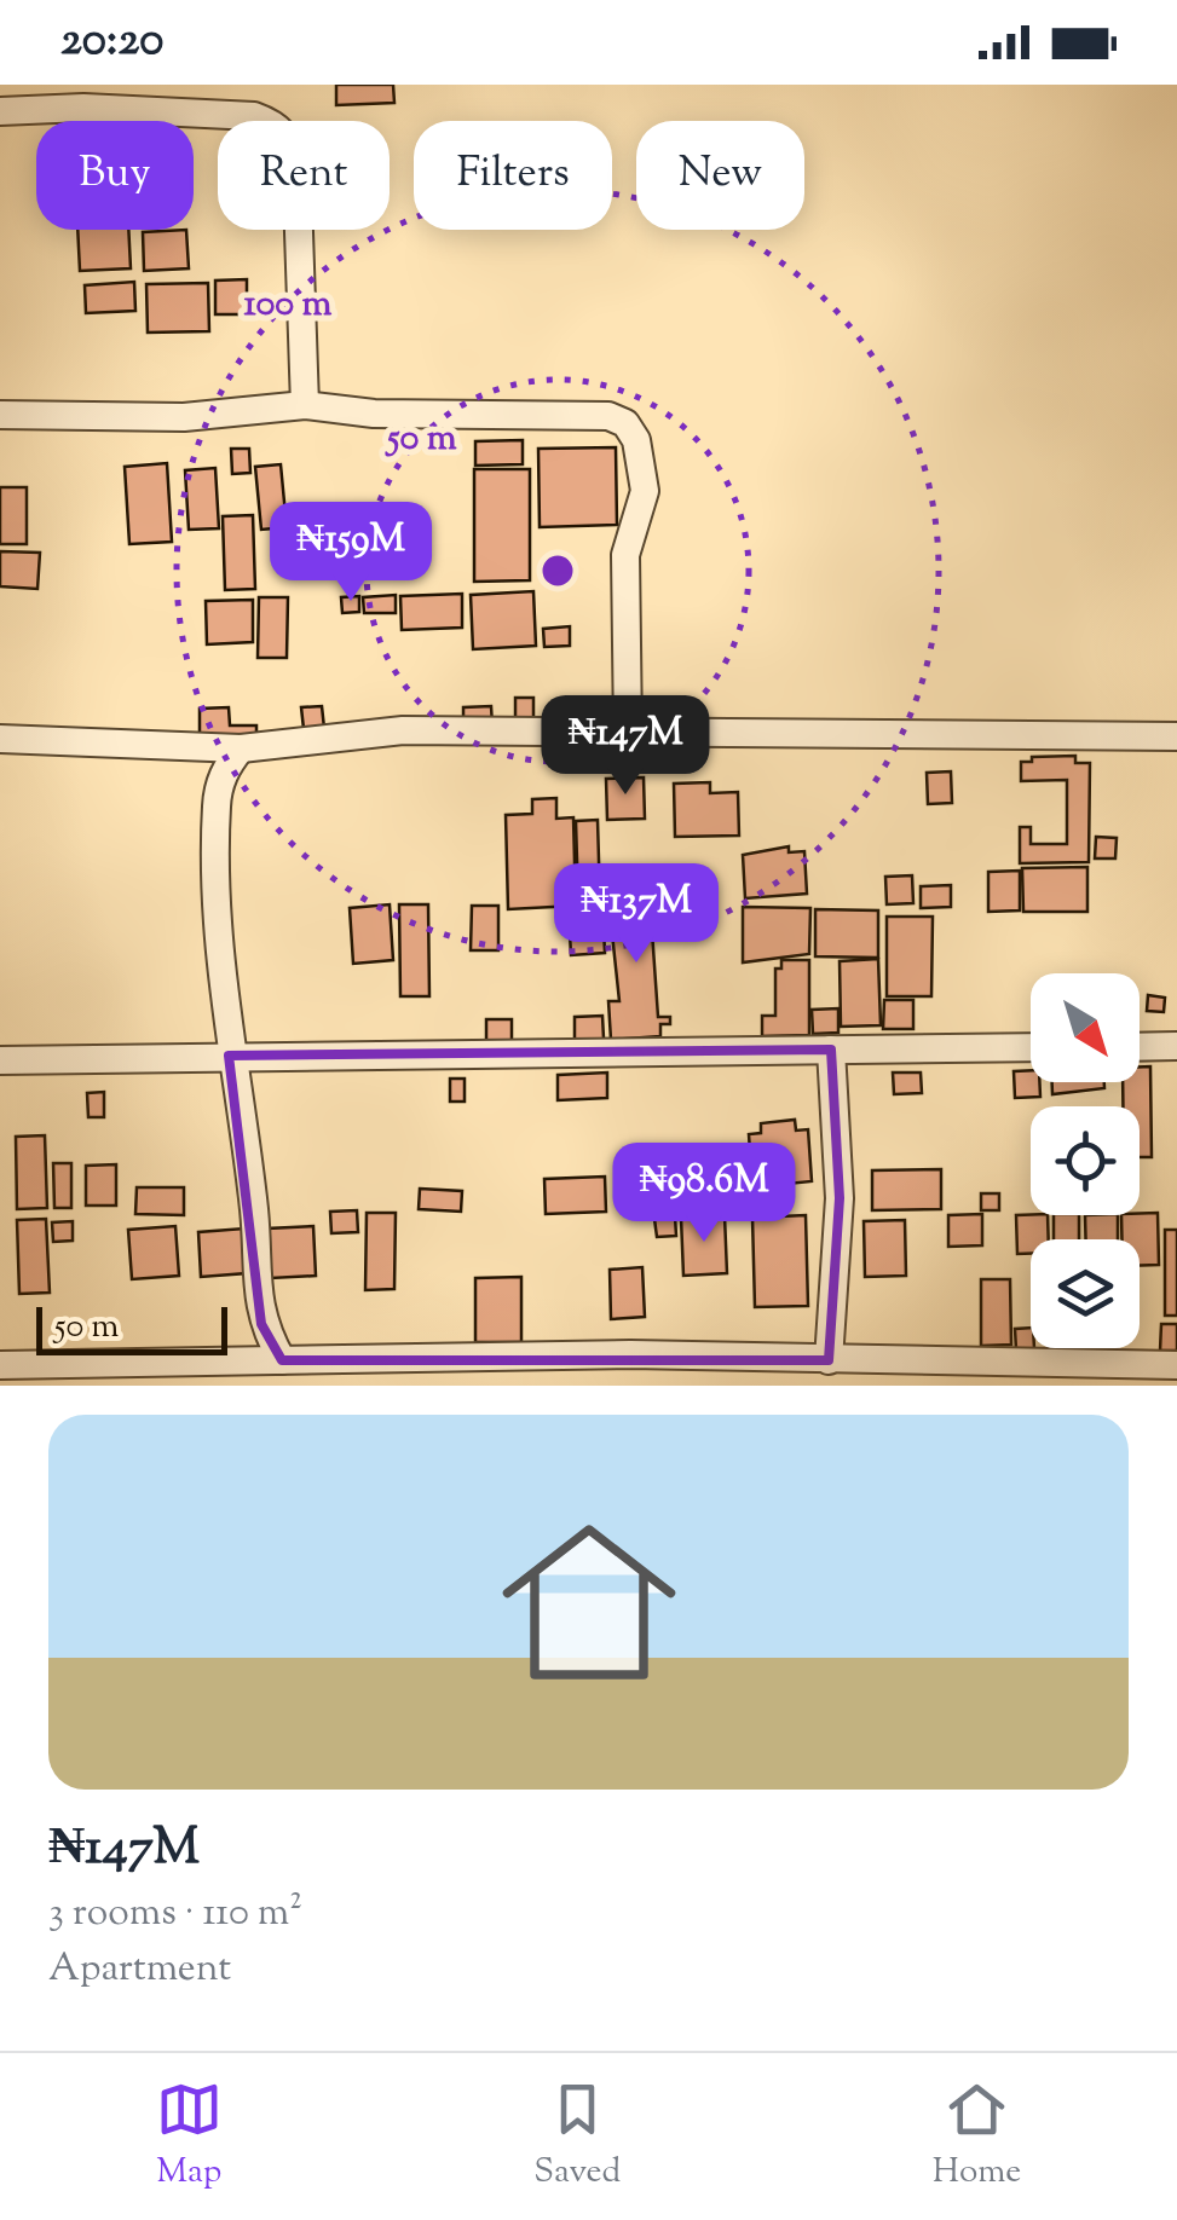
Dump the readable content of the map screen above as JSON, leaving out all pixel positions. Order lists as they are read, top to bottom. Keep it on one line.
{"scale_bar":"50 m","north":"bottom right","page":{"status":"20:20","chip":["Buy","Rent","Filters","New"],"price":["₦159M","₦147M","₦137M","₦98.6M"],"scale":"50 m","list":[{"name":"₦147M","note":"3 rooms · 110 m² · Apartment"}],"tabs":["Map","Saved","Home"]},"rings":["100 m","50 m"]}
